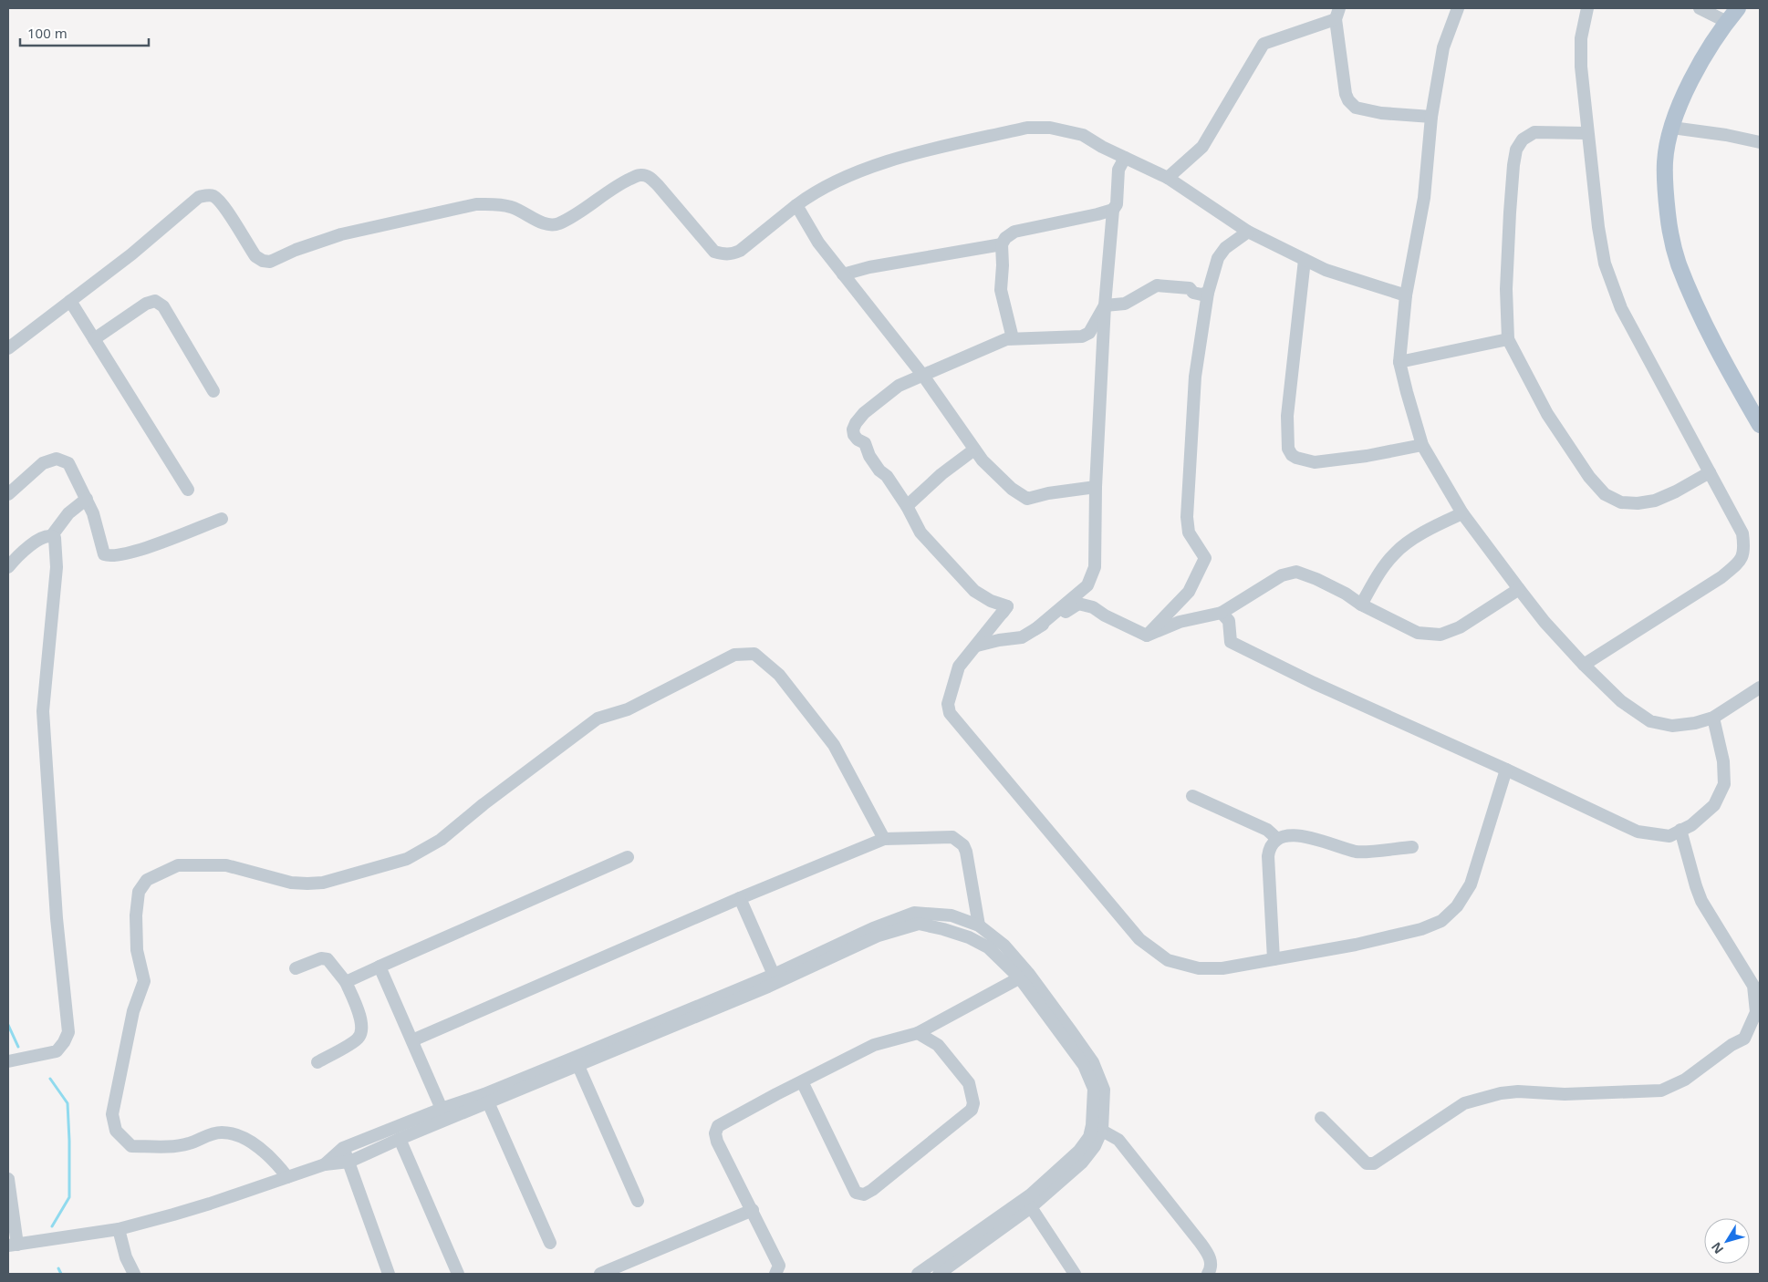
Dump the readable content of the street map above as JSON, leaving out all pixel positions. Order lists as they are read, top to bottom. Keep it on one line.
{"scale_bar":"100 m","north":"bottom left"}
